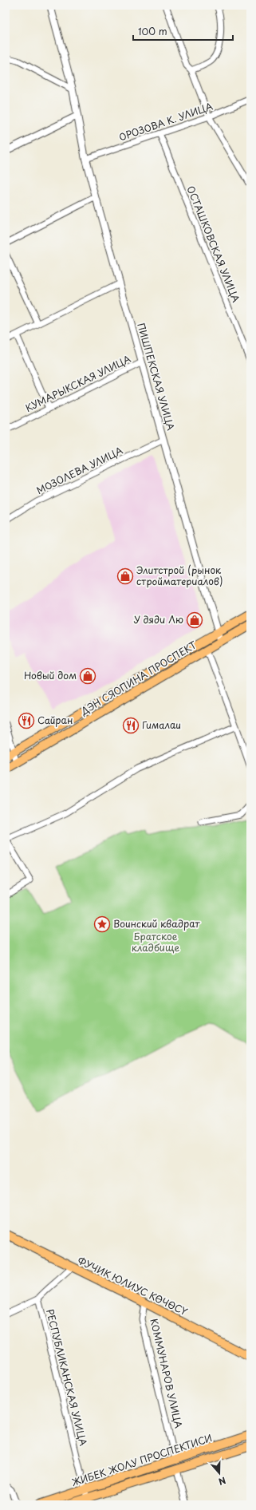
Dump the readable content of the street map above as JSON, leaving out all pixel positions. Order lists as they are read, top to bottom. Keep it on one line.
{"streets":{"main road":["ДЭН СЯОПИНА ПРОСПЕКТ","ФУЧИК ЮЛИУС КӨЧӨСҮ","КОММУНАРОВ УЛИЦА","ЖИБЕК ЖОЛУ ПРОСПЕКТИСИ"],"street":["ОРОЗОВА К. УЛИЦА","ОСТАШКОВСКАЯ УЛИЦА","ПИШПЕКСКАЯ УЛИЦА","КУМАРЫКСКАЯ УЛИЦА","МОЗОЛЕВА УЛИЦА","РЕСПУБЛИКАНСКАЯ УЛИЦА"]},"crossings":[["ОРОЗОВА К. УЛИЦА","ОСТАШКОВСКАЯ УЛИЦА"],["ОРОЗОВА К. УЛИЦА","ПИШПЕКСКАЯ УЛИЦА"],["ПИШПЕКСКАЯ УЛИЦА","КУМАРЫКСКАЯ УЛИЦА"],["ПИШПЕКСКАЯ УЛИЦА","МОЗОЛЕВА УЛИЦА"],["ПИШПЕКСКАЯ УЛИЦА","ДЭН СЯОПИНА ПРОСПЕКТ"],["ФУЧИК ЮЛИУС КӨЧӨСҮ","КОММУНАРОВ УЛИЦА"],["ФУЧИК ЮЛИУС КӨЧӨСҮ","РЕСПУБЛИКАНСКАЯ УЛИЦА"],["КОММУНАРОВ УЛИЦА","ЖИБЕК ЖОЛУ ПРОСПЕКТИСИ"],["РЕСПУБЛИКАНСКАЯ УЛИЦА","ЖИБЕК ЖОЛУ ПРОСПЕКТИСИ"]],"parks":["Братское кладбище"],"places":{"shop":["Элитстрой (рынок стройматериалов)","У дяди Лю","Новый дом"],"restaurant":["Сайран","Гималаи"],"place":["Воинский квадрат"]},"scale_bar":"100 m","north":"bottom"}
